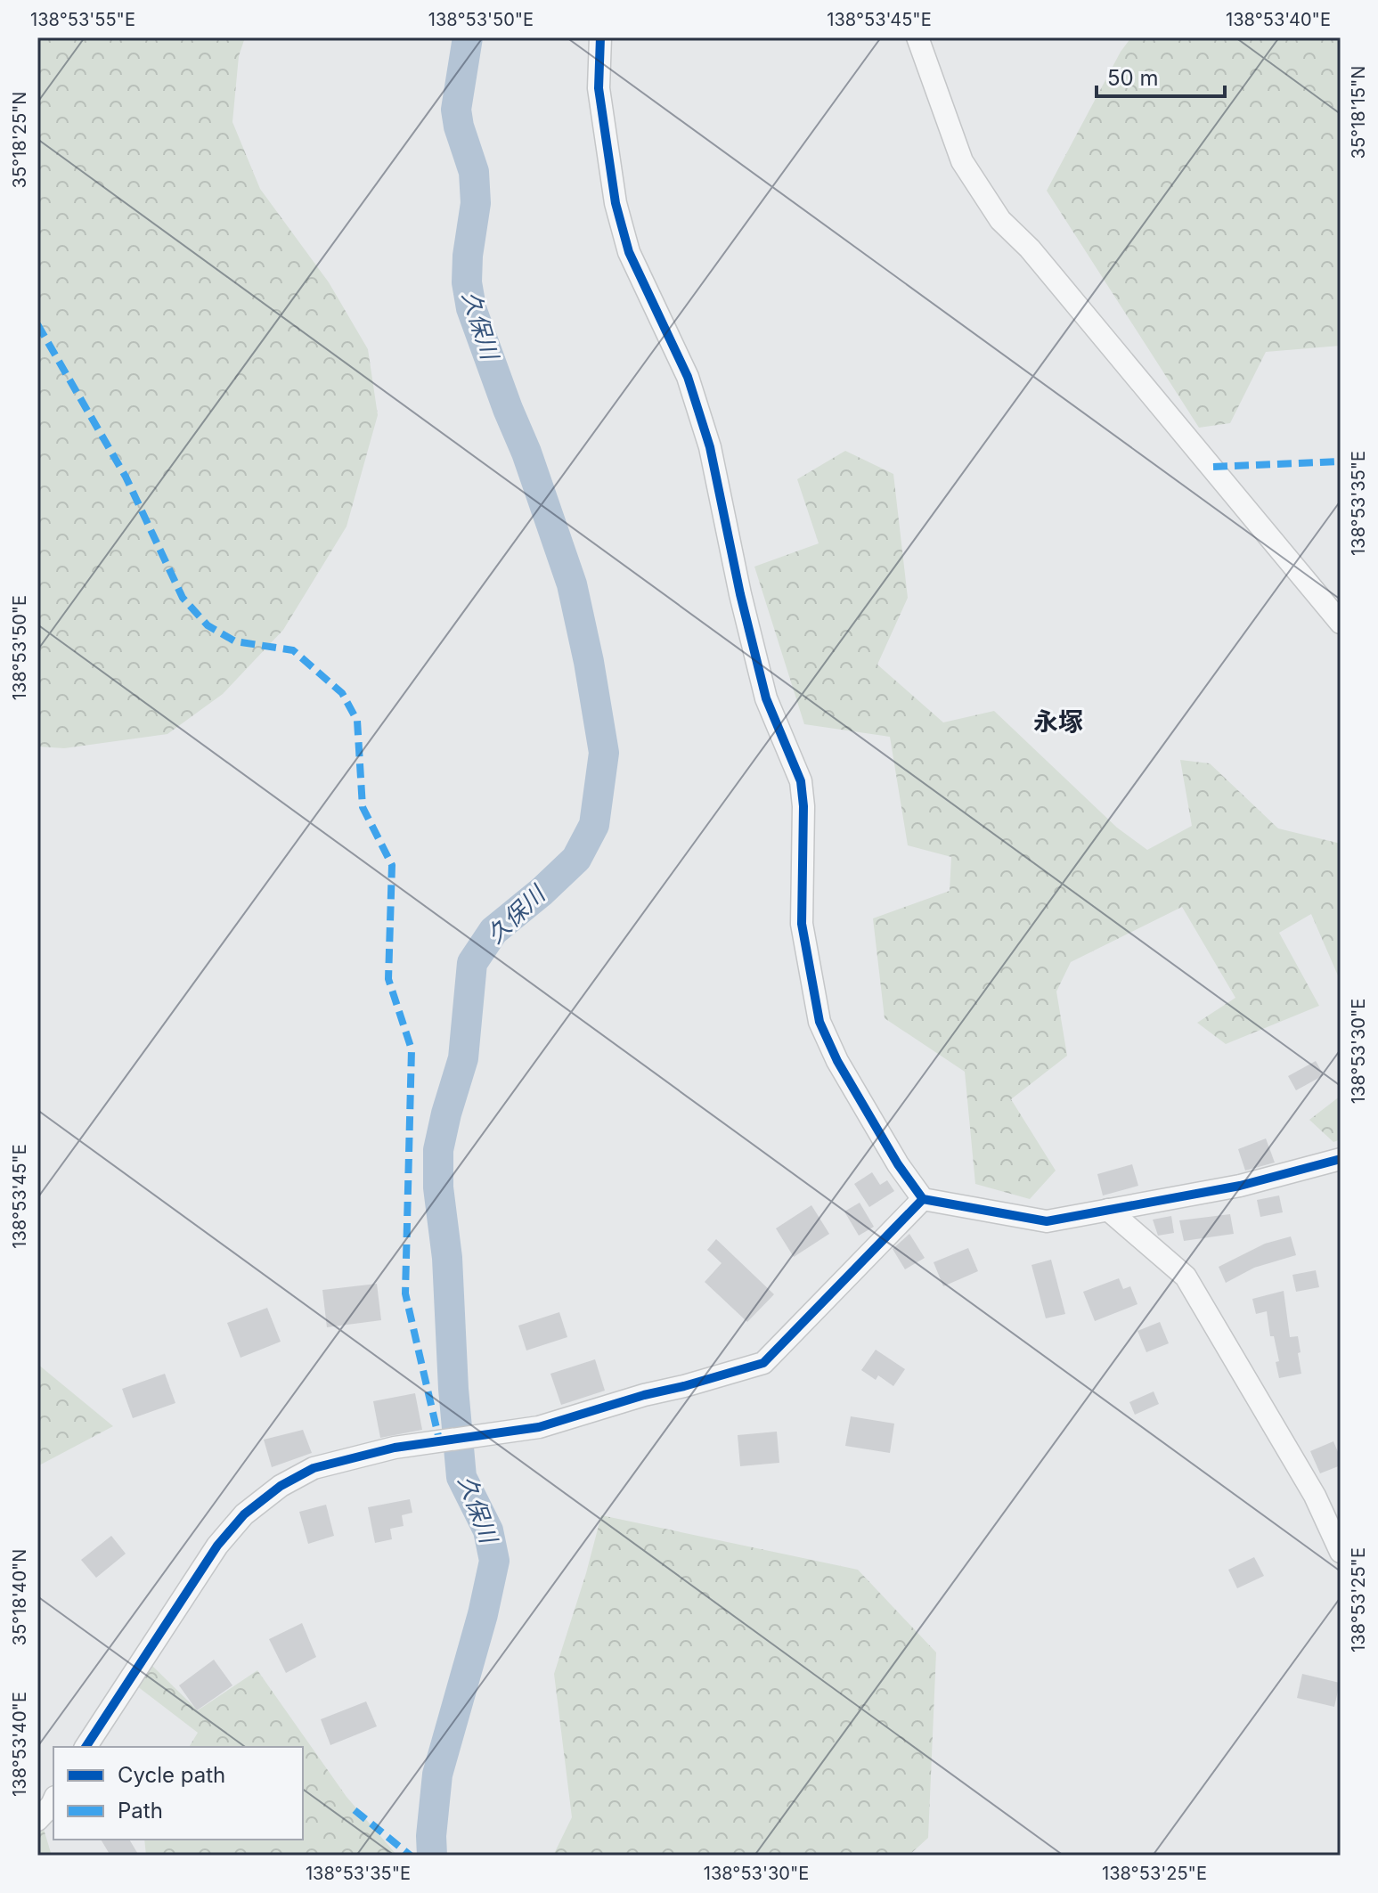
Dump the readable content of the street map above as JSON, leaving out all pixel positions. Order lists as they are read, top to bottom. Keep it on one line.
{"districts":["永塚"],"water":["久保川"],"legend":["Cycle path","Path"],"scale_bar":"50 m","coordinates":["138°53'55\"E","138°53'50\"E","138°53'45\"E","138°53'40\"E","35°18'15\"N","35°18'25\"N","138°53'35\"E","138°53'30\"E","35°18'40\"N","138°53'25\"E"]}
